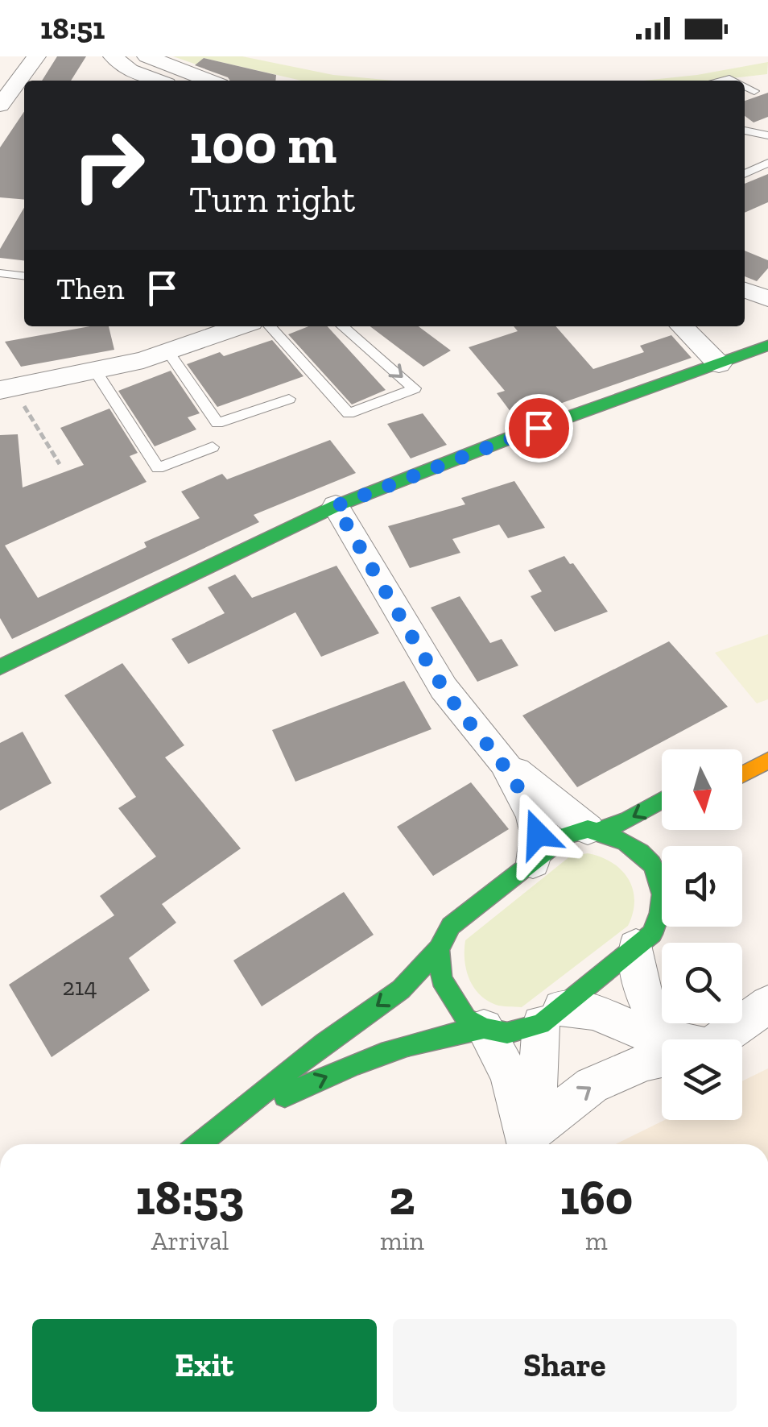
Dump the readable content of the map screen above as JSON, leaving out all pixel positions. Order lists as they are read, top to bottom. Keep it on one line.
{"house_numbers":["214"],"north":"bottom","page":{"status":"18:51","turn":["100 m","Turn right"],"then":"Then","eta":["18:53","Arrival","2","min","160","m"],"buttons":["Exit","Share"]}}
